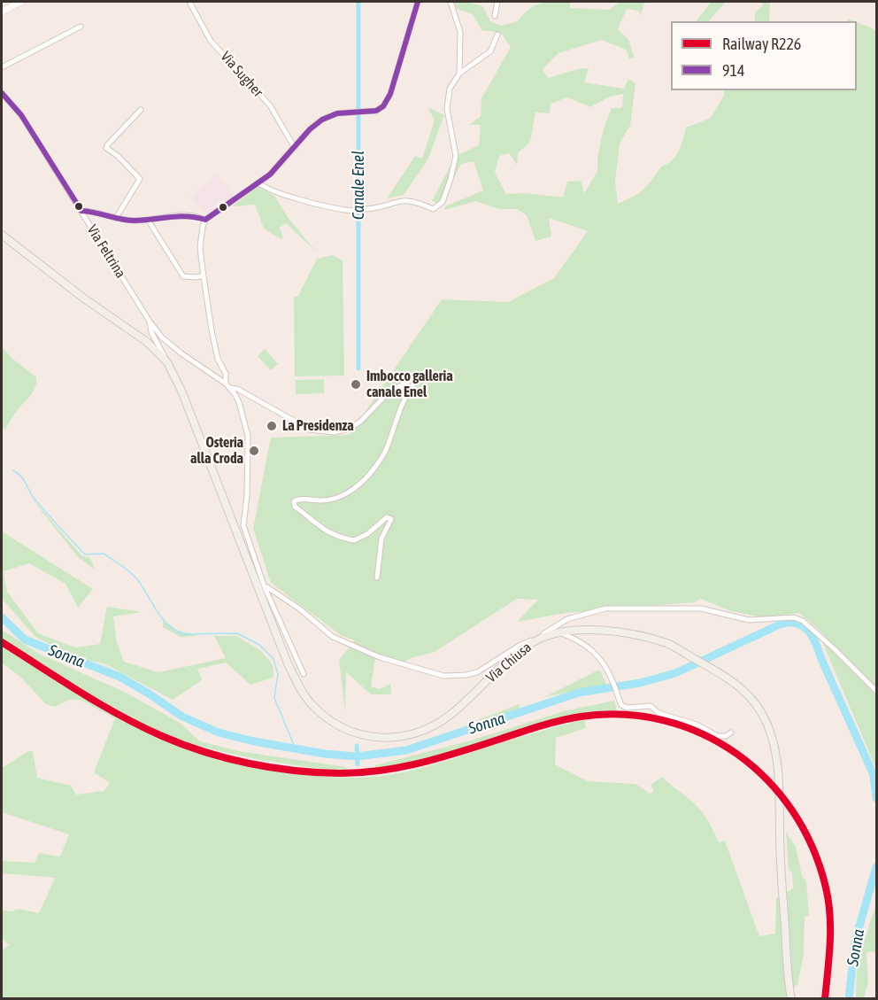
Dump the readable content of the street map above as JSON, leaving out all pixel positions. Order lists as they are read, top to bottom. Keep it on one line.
{"streets":{"main road":["Via Feltrina","Via Chiusa"],"street":["Via Sugher"]},"crossings":[["Via Feltrina","Via Chiusa"]],"water":["Canale Enel","Sonna"],"places":["Imbocco galleria canale Enel","La Presidenza","Osteria alla Croda"],"lines":["transit line 914","rail line R226"],"legend":["Railway R226","914"]}
